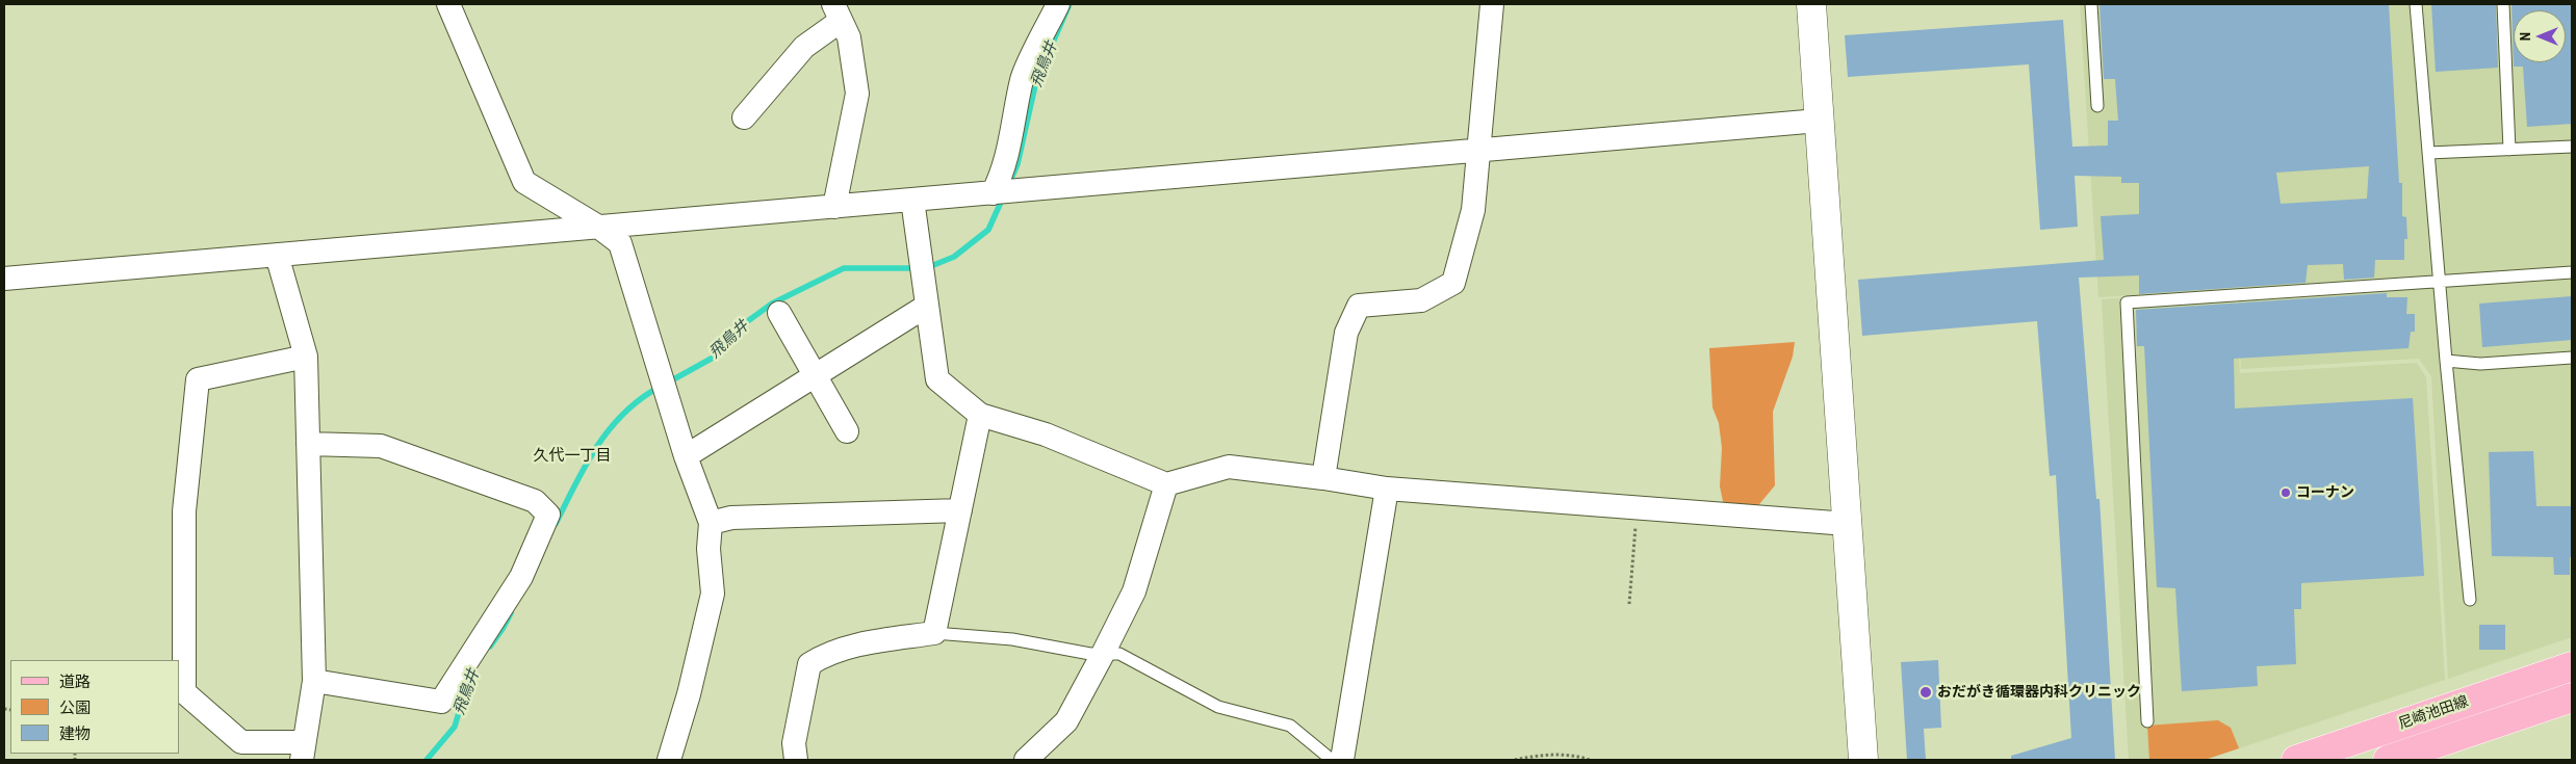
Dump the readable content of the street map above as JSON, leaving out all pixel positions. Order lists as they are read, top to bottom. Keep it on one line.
{"streets":{"main road":["尼崎池田線"]},"districts":["久代一丁目"],"water":["飛鳥井"],"places":["コーナン","おだがき循環器内科クリニック"],"legend":["道路","公園","建物"],"north":"left"}
